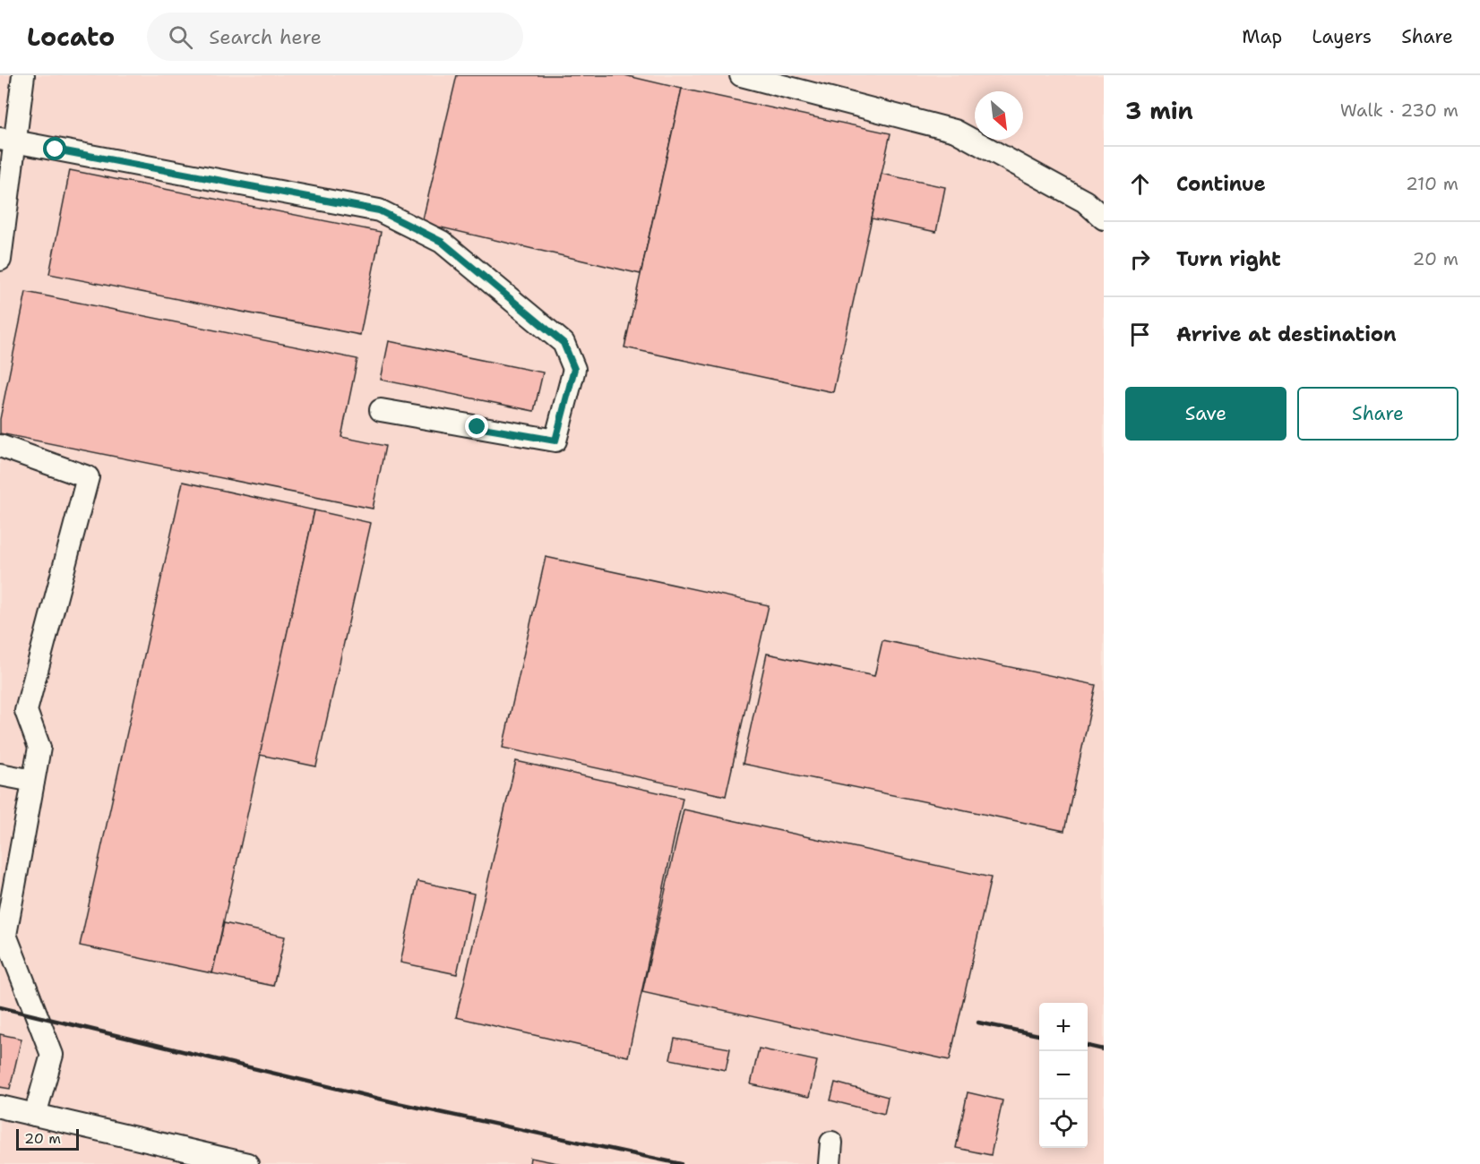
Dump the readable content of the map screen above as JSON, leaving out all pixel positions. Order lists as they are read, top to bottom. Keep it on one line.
{"scale_bar":"20 m","north":"bottom right","page":{"header":"Locato","search":"Search here","nav":["Map","Layers","Share"],"heading":["3 min","Walk · 230 m"],"list":[["Continue","210 m"],["Turn right","20 m"],"Arrive at destination"],"buttons":["Save","Share"],"map_buttons":["+","−"],"scale":"20 m"}}
